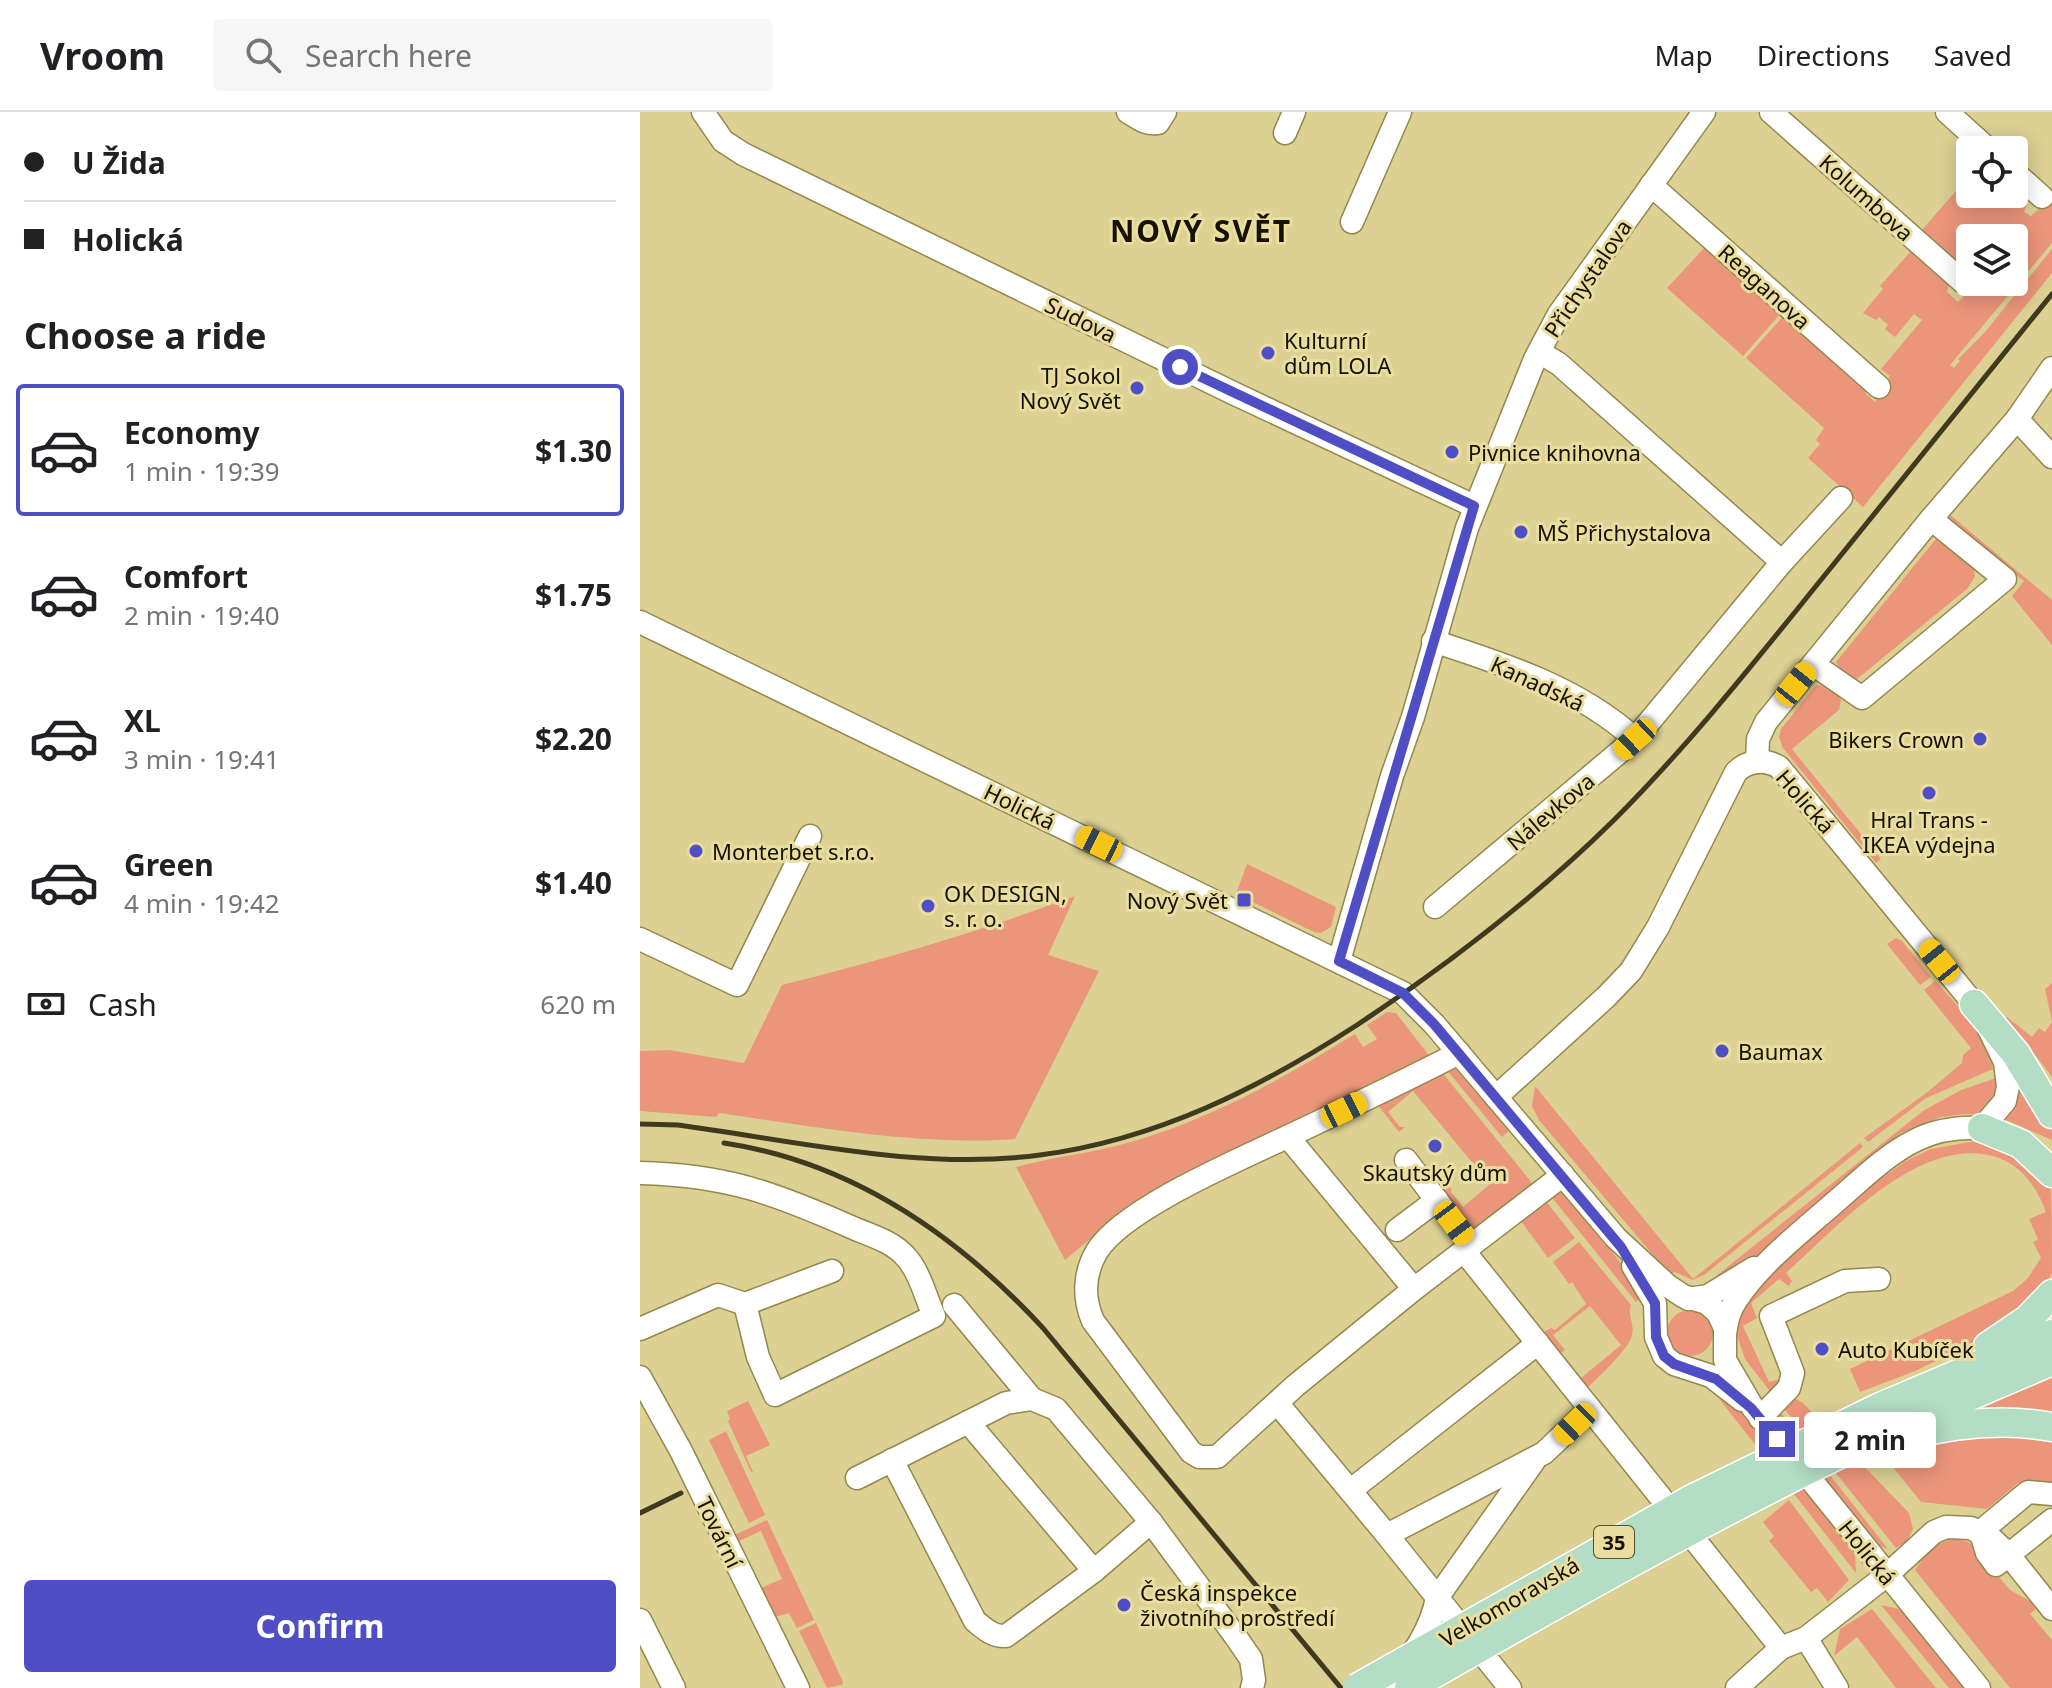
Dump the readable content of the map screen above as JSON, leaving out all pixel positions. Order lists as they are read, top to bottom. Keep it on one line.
{"streets":{"main road":["35","Velkomoravská"],"street":["Kolumbova","Přichystalova","Reaganova","Sudova","Kanadská","Holická","Nálevkova","Tovární"]},"crossings":[["Přichystalova","Reaganova"],["Přichystalova","Sudova"],["Přichystalova","Kanadská"],["Přichystalova","Holická"],["Kanadská","Nálevkova"]],"districts":["NOVÝ SVĚT"],"places":{"other":["Kulturní dům LOLA","TJ Sokol Nový Svět","Pivnice knihovna","MŠ Přichystalova","Bikers Crown","Hral Trans - IKEA výdejna","Monterbet s.r.o.","OK DESIGN, s. r. o.","Baumax","Skautský dům","Auto Kubíček","Česká inspekce životního prostředí"],"transit":["Nový Svět"]},"page":{"header":"Vroom","search":"Search here","nav":["Map","Directions","Saved"],"banner":["U Žida","Holická"],"heading":"Choose a ride","list":[{"name":"Economy","note":"1 min · 19:39","value":"$1.30"},{"name":"Comfort","note":"2 min · 19:40","value":"$1.75"},{"name":"XL","note":"3 min · 19:41","value":"$2.20"},{"name":"Green","note":"4 min · 19:42","value":"$1.40"}],"pay":["Cash","620 m"],"bubble":"2 min","buttons":"Confirm"}}
